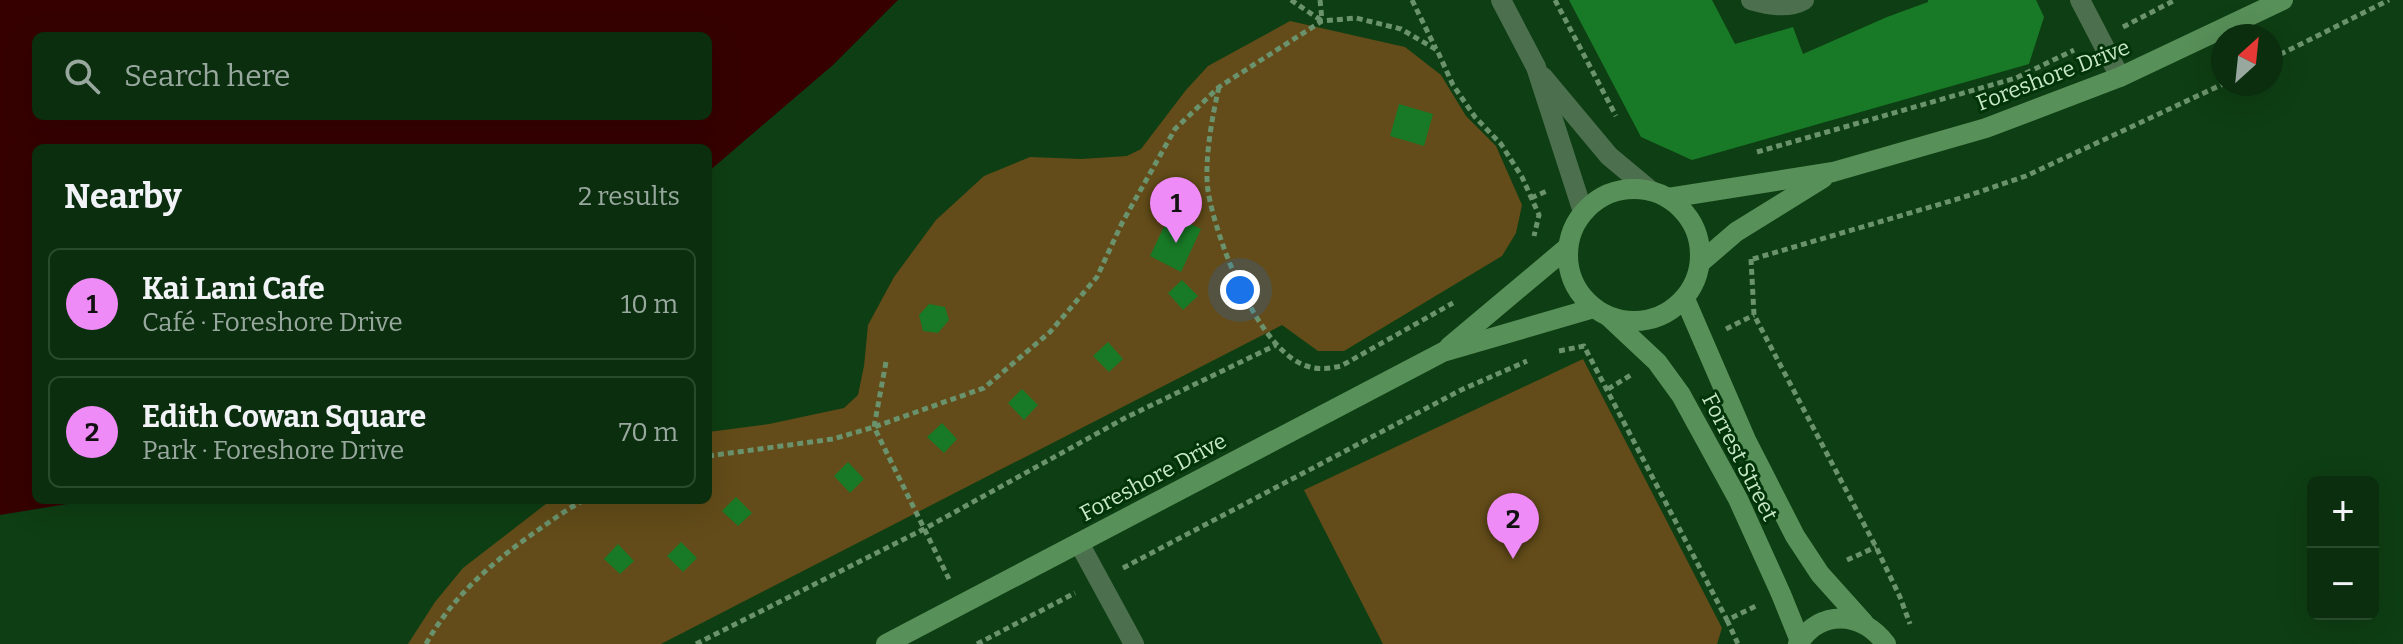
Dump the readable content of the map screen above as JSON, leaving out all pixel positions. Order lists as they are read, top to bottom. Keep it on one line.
{"streets":{"street":["Foreshore Drive","Forrest Street"]},"crossings":[["Foreshore Drive","Forrest Street"]],"north":"top right","page":{"search":"Search here","heading":["Nearby","2 results"],"pins":["1","2"],"list":[{"mark":"1","name":"Kai Lani Cafe","note":"Café · Foreshore Drive","value":"10 m"},{"mark":"2","name":"Edith Cowan Square","note":"Park · Foreshore Drive","value":"70 m"}],"map_buttons":["+","−"]}}
